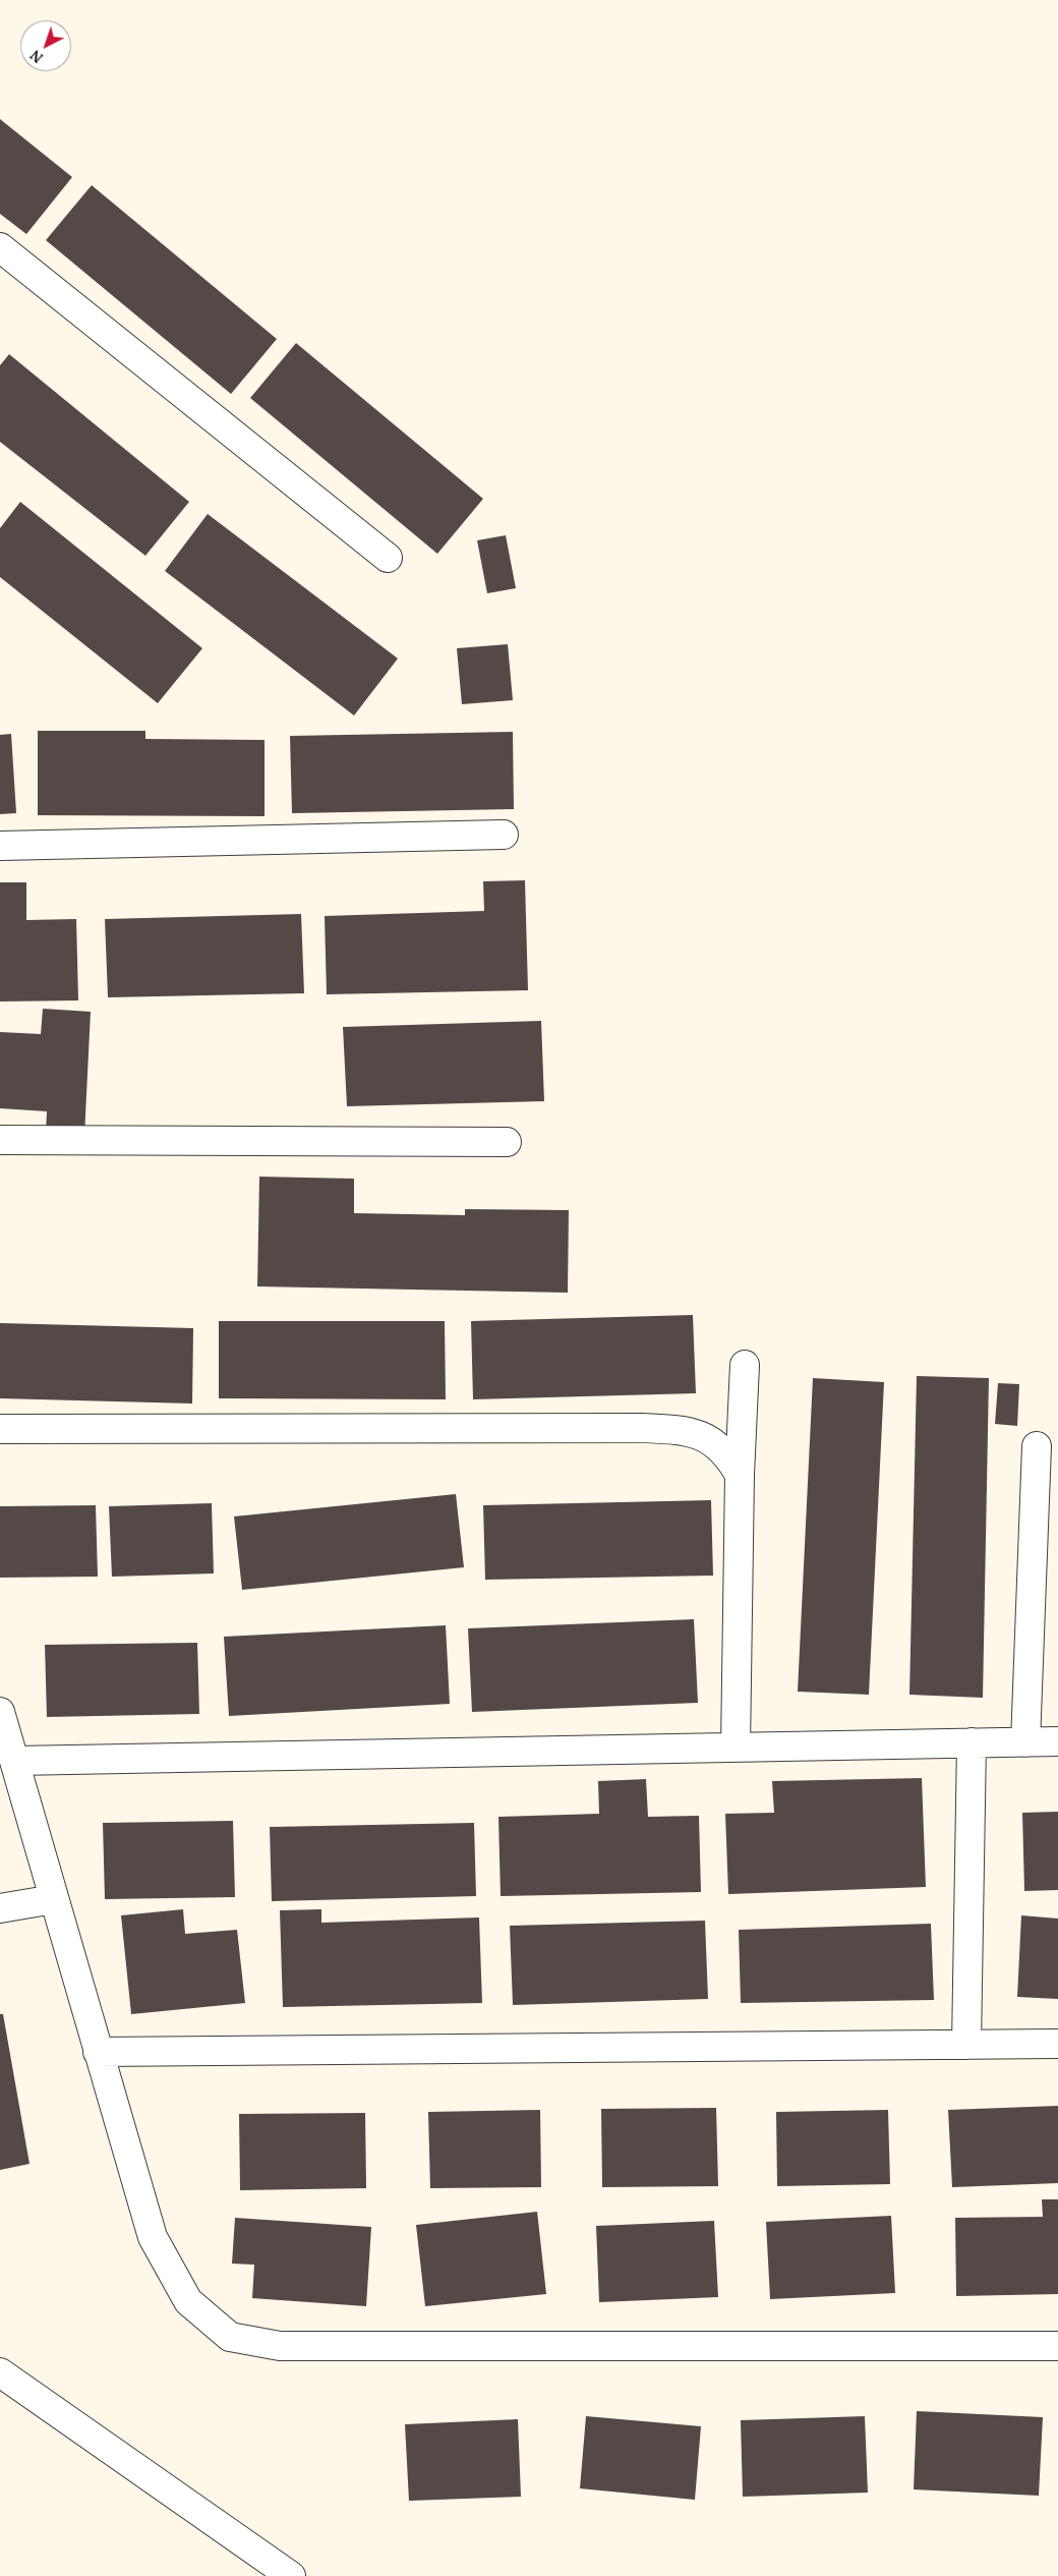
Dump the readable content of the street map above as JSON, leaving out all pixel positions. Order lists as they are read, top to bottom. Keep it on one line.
{"north":"bottom left"}
